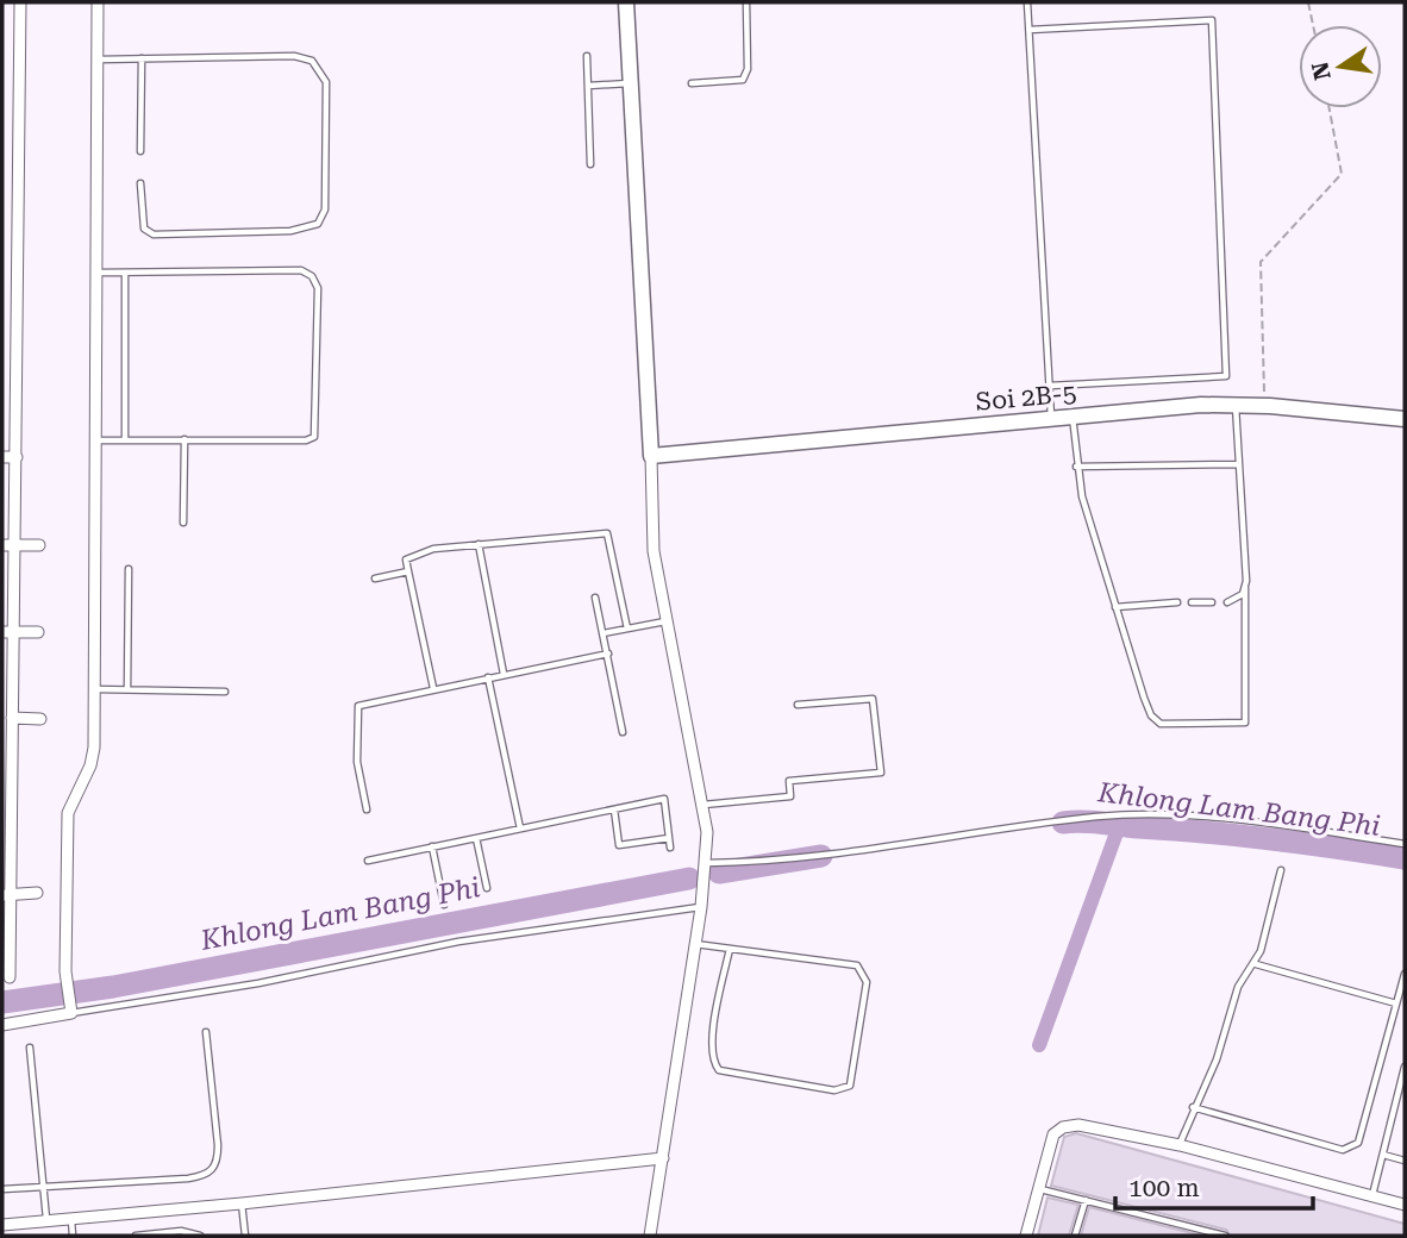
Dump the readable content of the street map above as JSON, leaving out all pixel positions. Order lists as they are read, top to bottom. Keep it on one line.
{"streets":{"street":["Soi 2B-5"]},"water":["Khlong Lam Bang Phi"],"scale_bar":"100 m","north":"left"}
